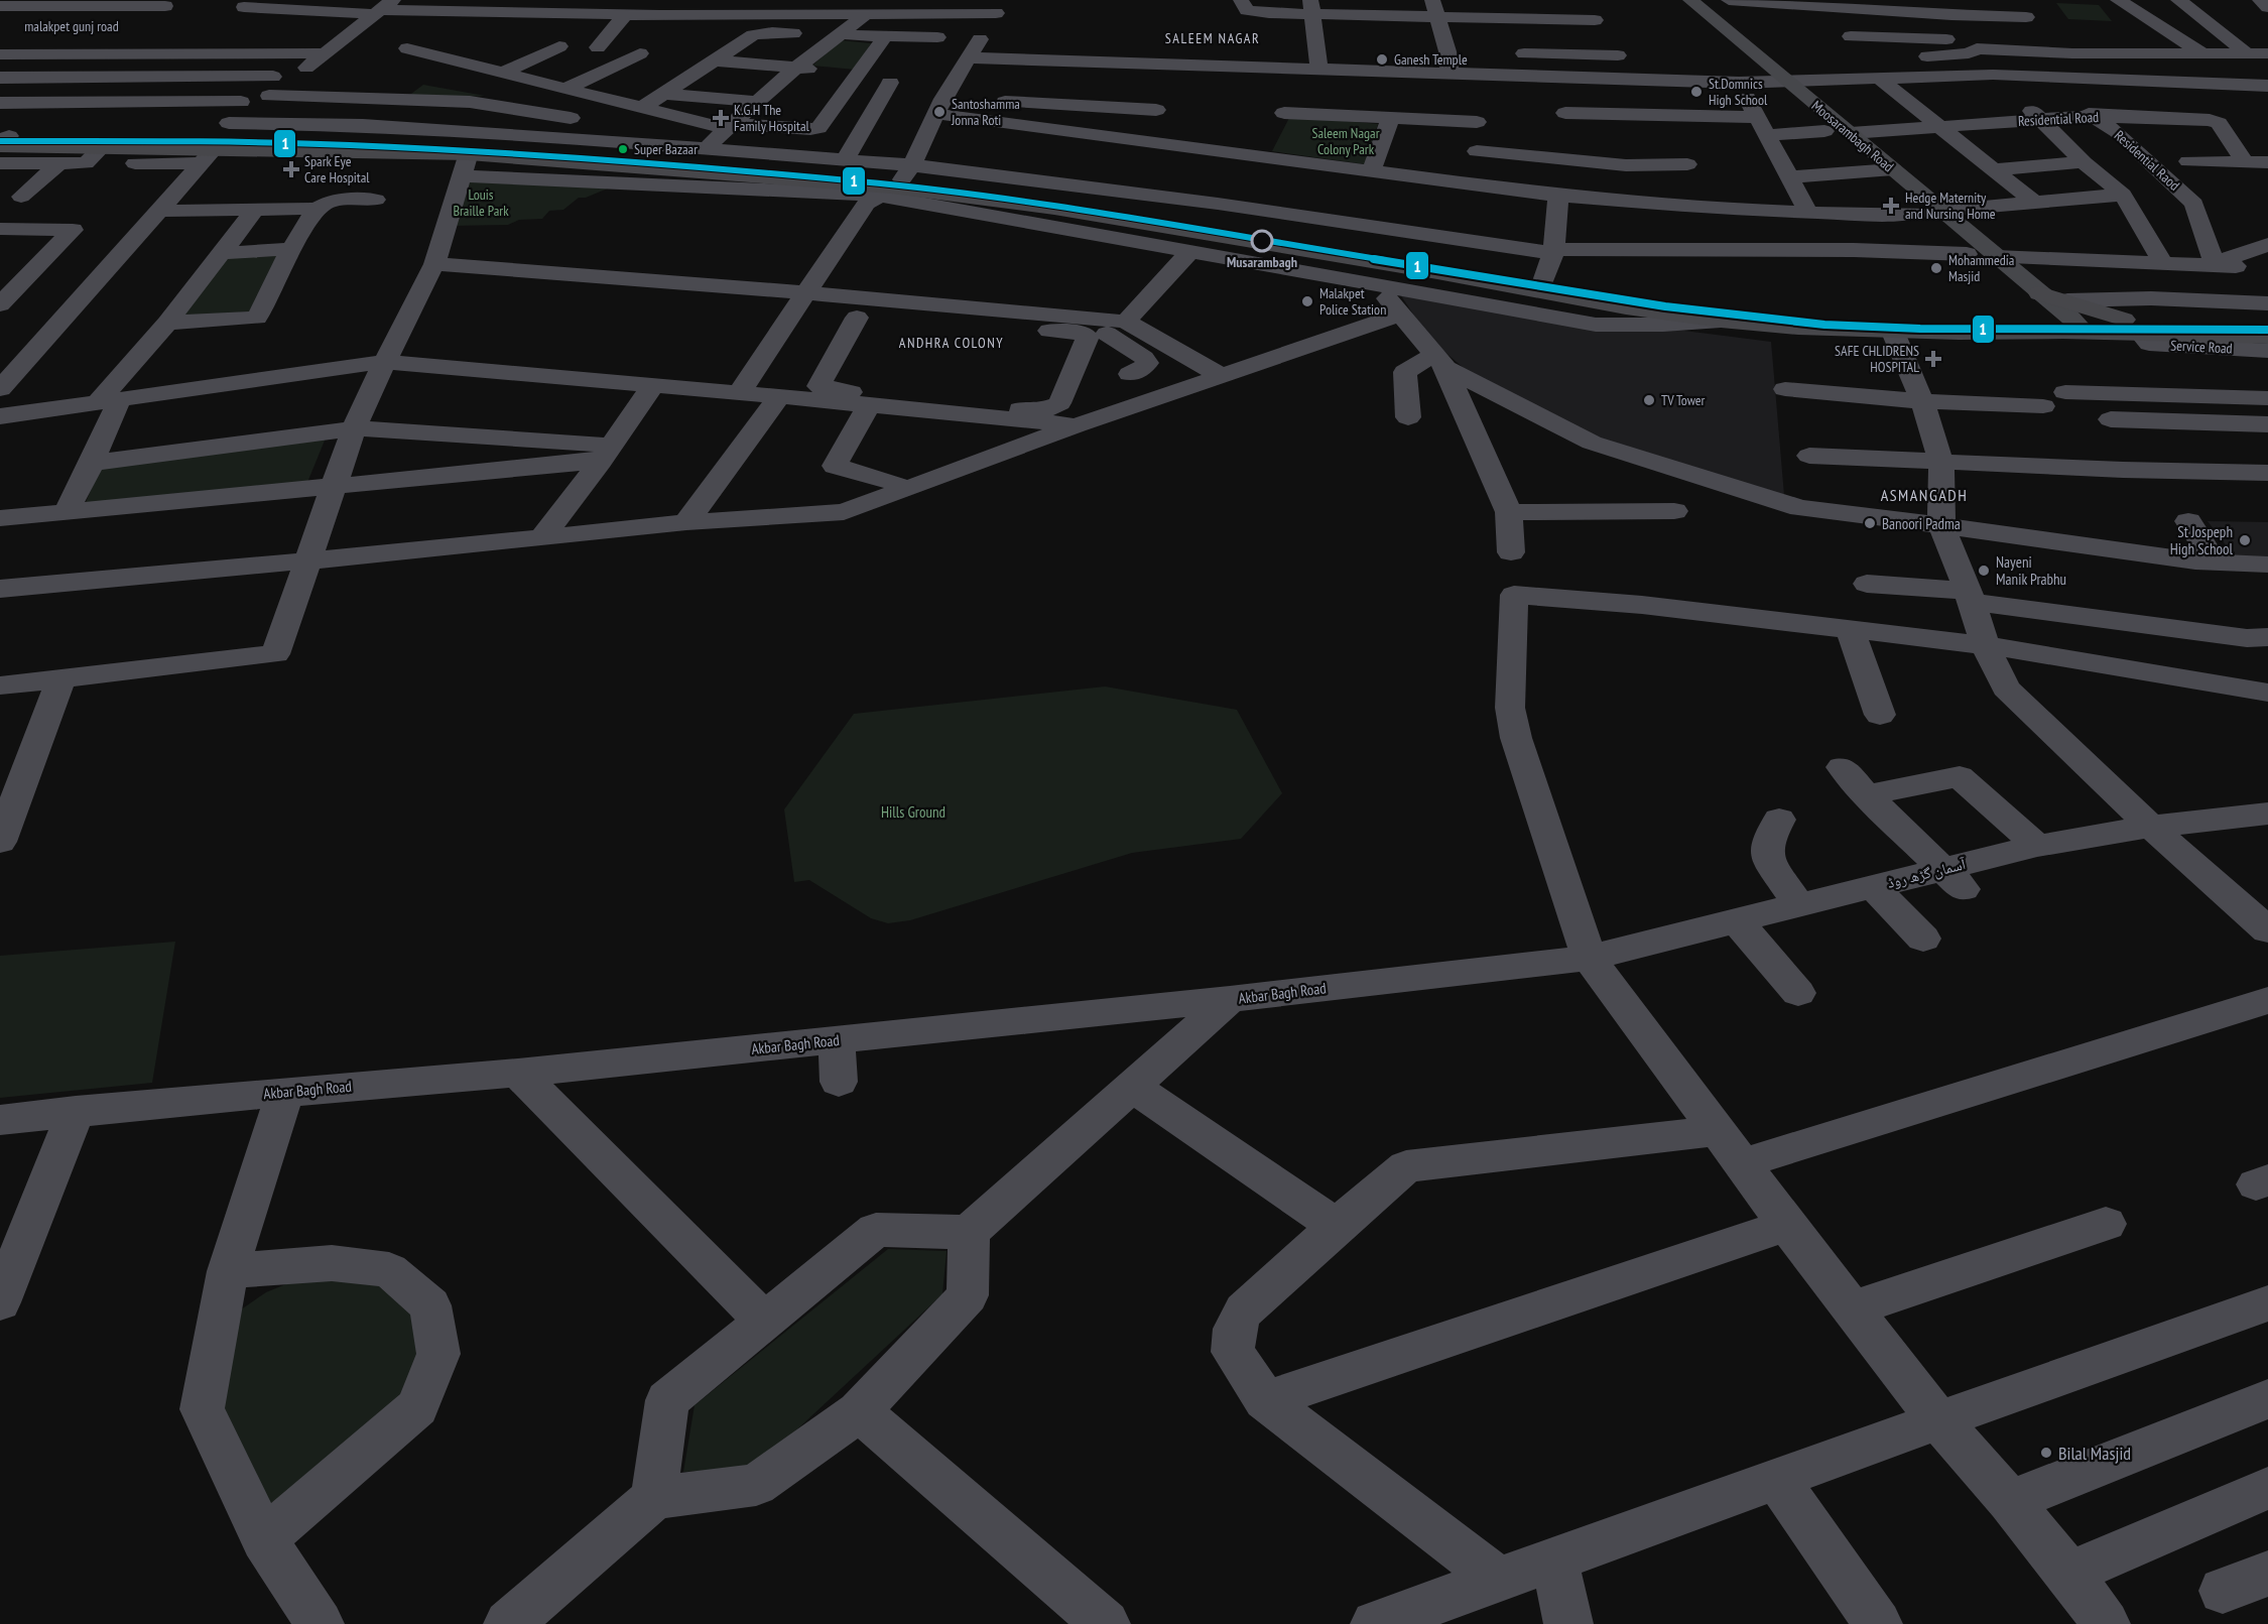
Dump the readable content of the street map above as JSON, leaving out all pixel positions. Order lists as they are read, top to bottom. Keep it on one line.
{"streets":{"main road":["Moosarambagh Road"],"street":["Residential Road","Residential Raod","Service Road","آسمان گڑھ روڈ","Akbar Bagh Road"]},"crossings":[["Residential Road","Moosarambagh Road"],["Residential Road","Residential Raod"],["آسمان گڑھ روڈ","Akbar Bagh Road"]],"districts":["SALEEM NAGAR","ANDHRA COLONY","ASMANGADH"],"parks":["Saleem Nagar Colony Park","Louis Braille Park","Hills Ground"],"places":{"other":["Ganesh Temple","St.Domnics High School","Santoshamma Jonna Roti","Super Bazaar","Musarambagh","Mohammedia Masjid","Malakpet Police Station","TV Tower","Banoori Padma","St Jospeph High School","Nayeni Manik Prabhu","Bilal Masjid"],"health":["K.G.H The Family Hospital","Spark Eye Care Hospital","Hedge Maternity and Nursing Home","SAFE CHLIDRENS HOSPITAL"]},"lines":["transit line 1"]}
